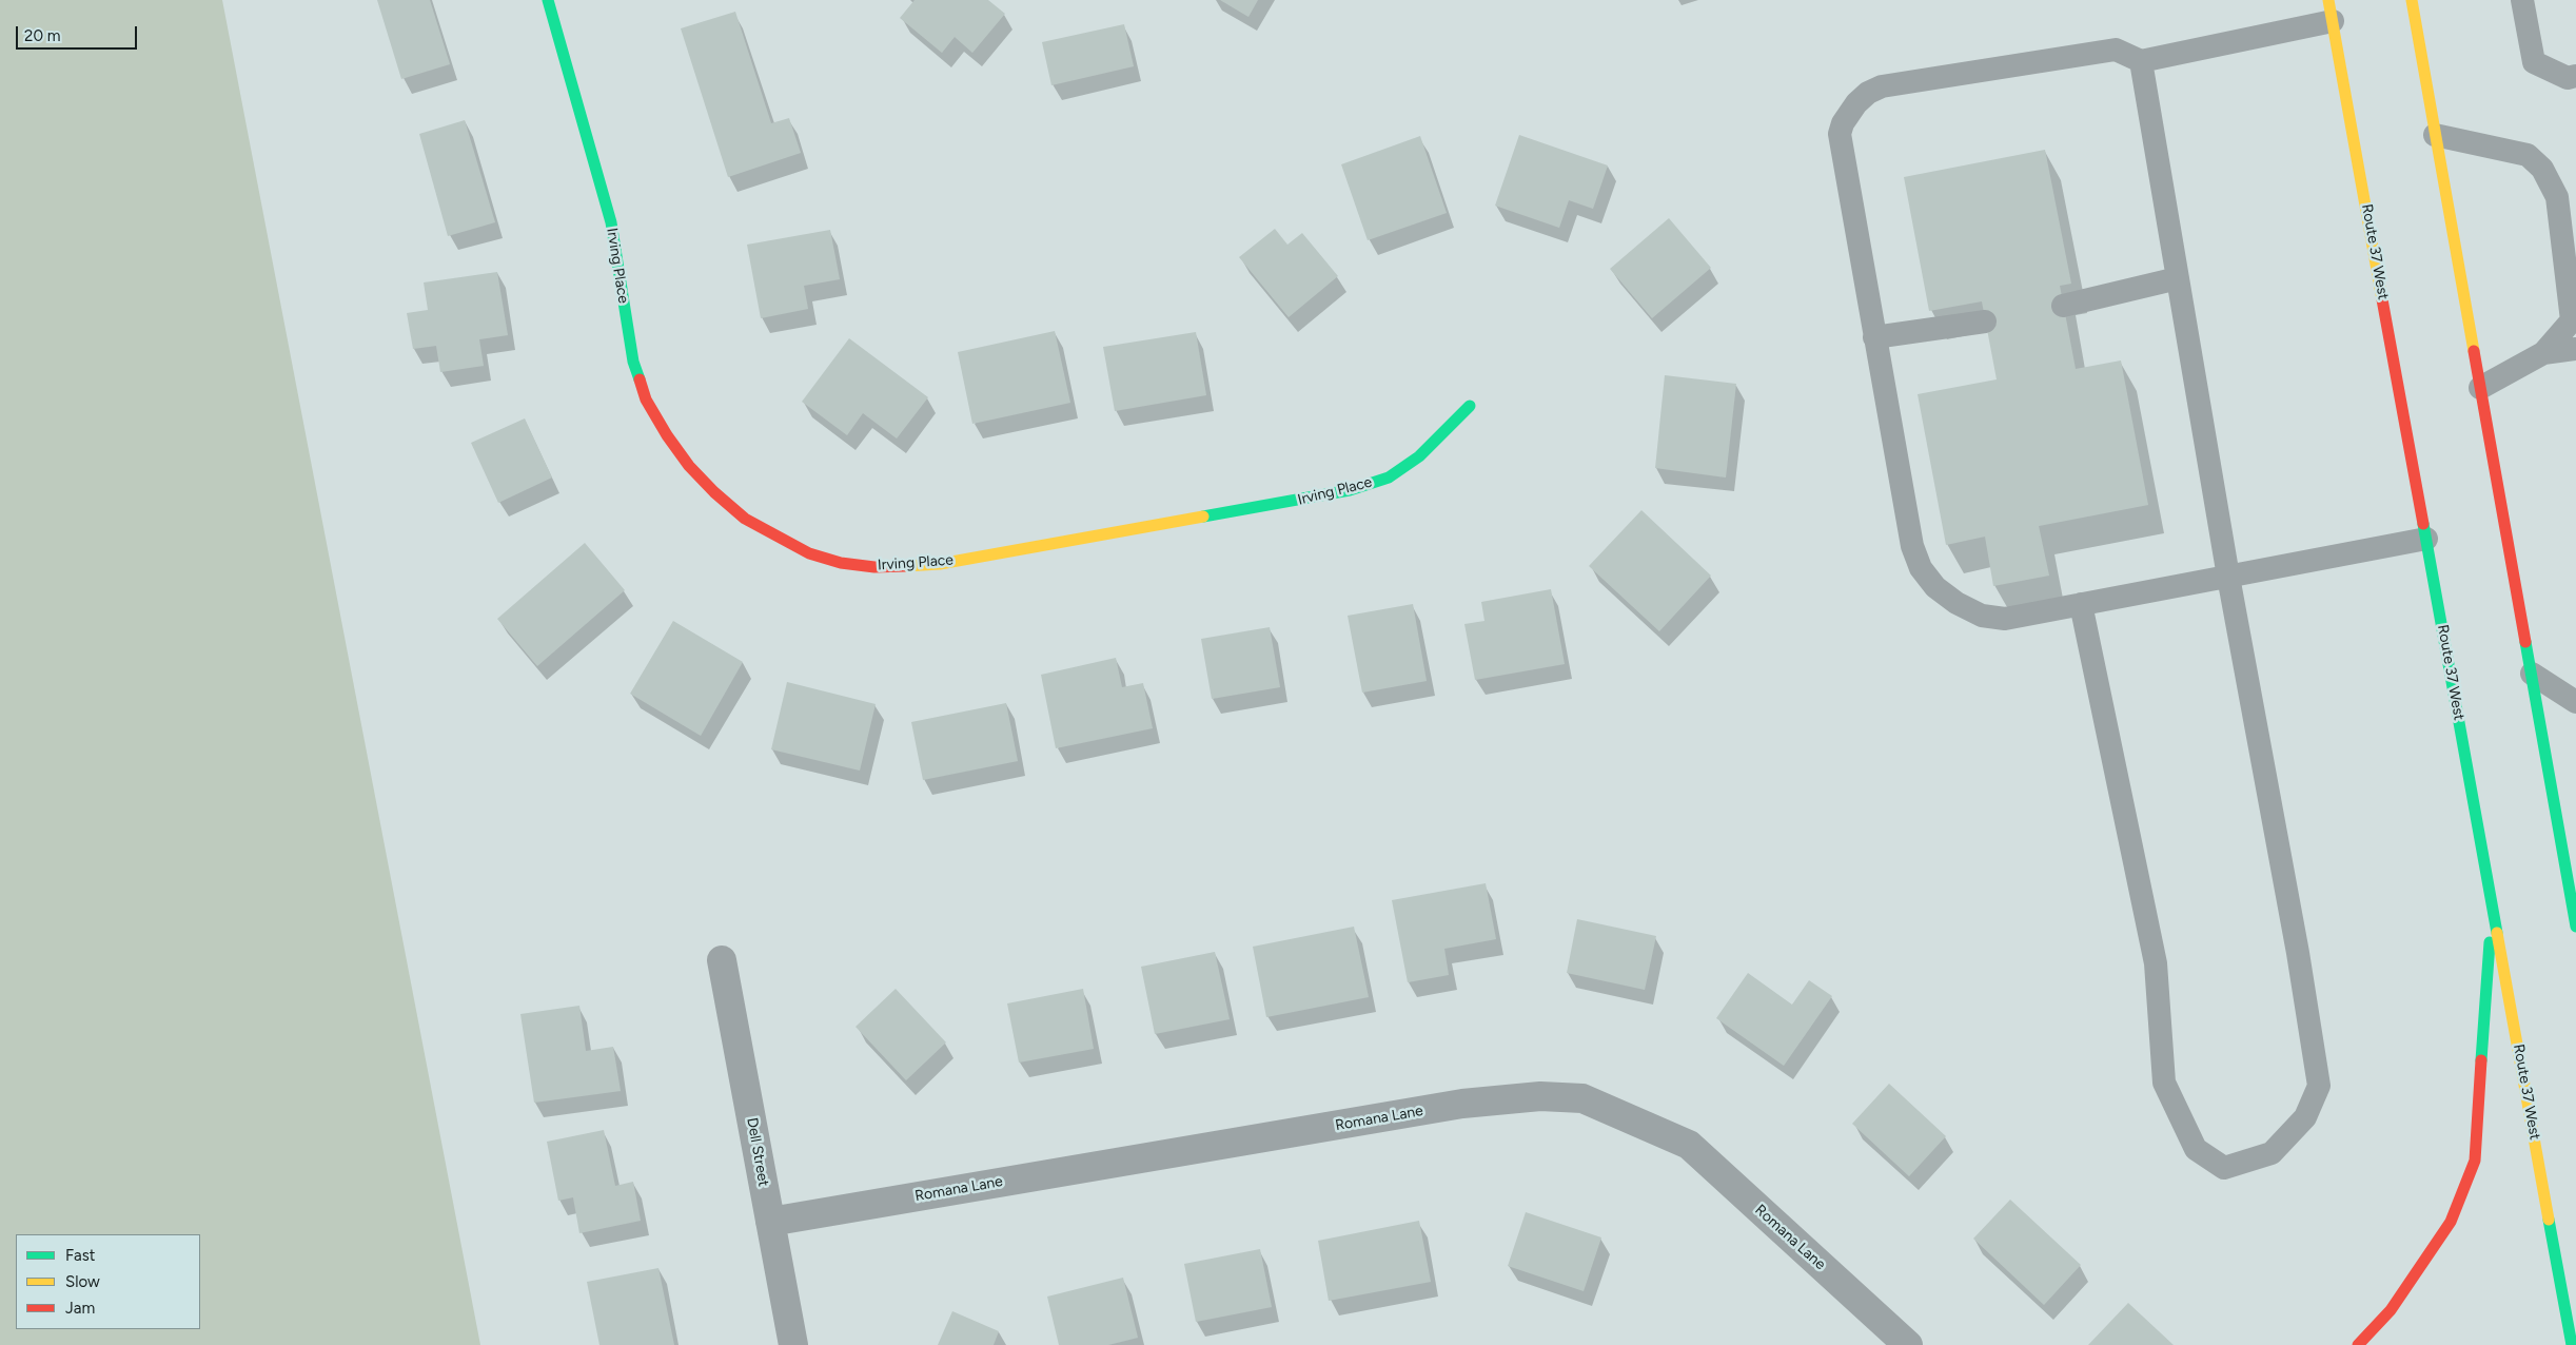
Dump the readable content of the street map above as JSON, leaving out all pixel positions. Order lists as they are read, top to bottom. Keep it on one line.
{"streets":{"main road":["Route 37 West","Irving Place"],"street":["Romana Lane","Dell Street"]},"crossings":[["Romana Lane","Dell Street"]],"legend":["Fast","Slow","Jam"],"scale_bar":"20 m"}
